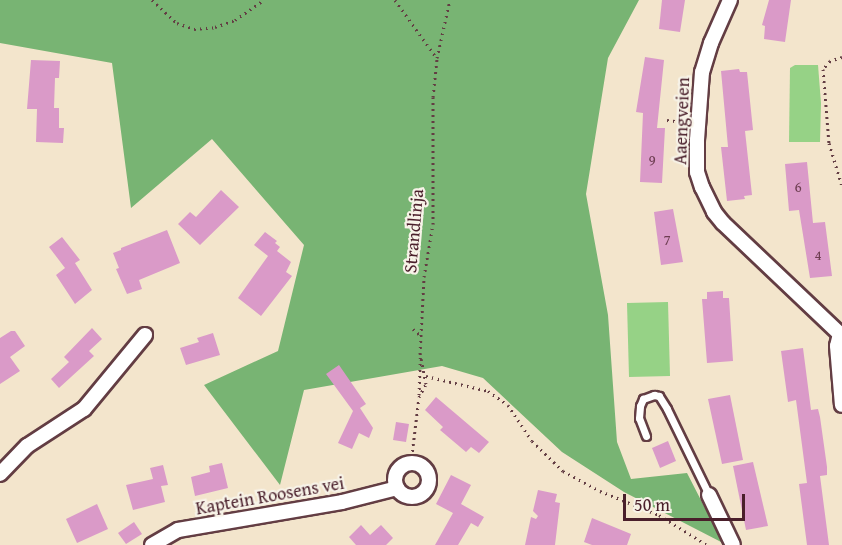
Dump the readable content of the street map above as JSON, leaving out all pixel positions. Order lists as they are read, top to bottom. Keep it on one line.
{"streets":{"street":["Aaengveien","Kaptein Roosens vei"],"path":["Strandlinja"]},"house_numbers":["9","6","7","4"],"scale_bar":"50 m"}
